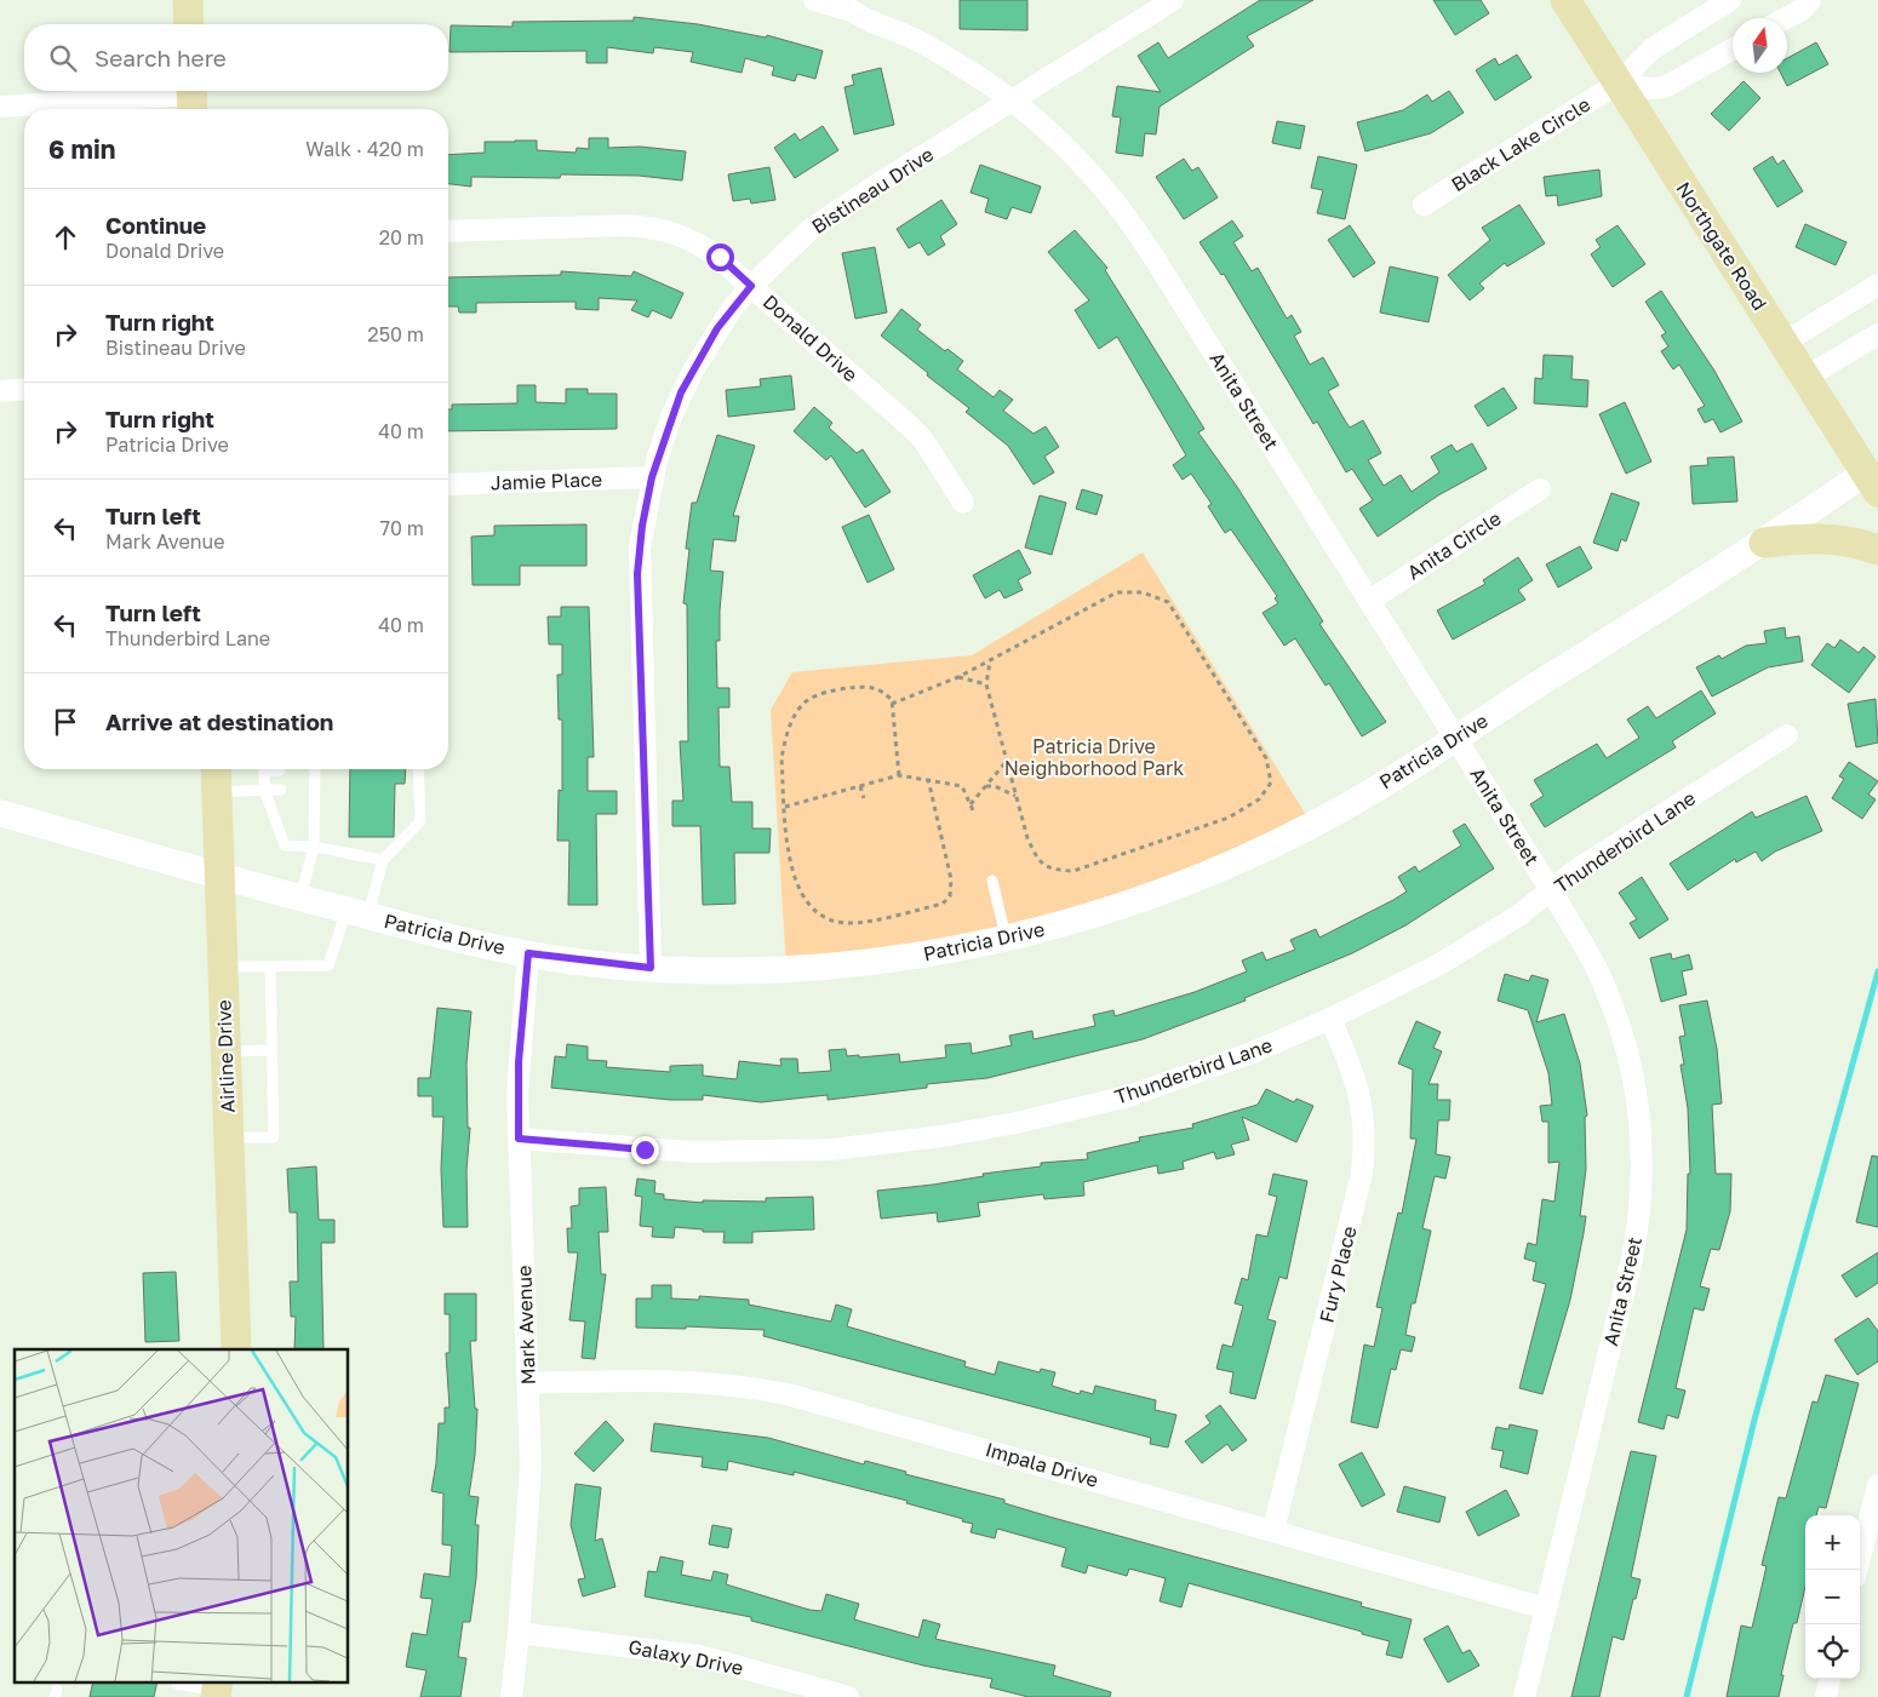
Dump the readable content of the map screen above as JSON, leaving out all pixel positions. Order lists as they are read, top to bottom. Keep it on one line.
{"streets":{"main road":["Northgate Road","Airline Drive"],"street":["Black Lake Circle","Bistineau Drive","Donald Drive","Anita Street","Jamie Place","Anita Circle","Patricia Drive","Thunderbird Lane","Fury Place","Mark Avenue","Impala Drive","Galaxy Drive"]},"crossings":[["Black Lake Circle","Northgate Road"],["Bistineau Drive","Donald Drive"],["Bistineau Drive","Anita Street"],["Bistineau Drive","Jamie Place"],["Bistineau Drive","Patricia Drive"],["Northgate Road","Patricia Drive"],["Anita Street","Anita Circle"],["Anita Street","Patricia Drive"],["Anita Street","Thunderbird Lane"],["Anita Street","Impala Drive"],["Patricia Drive","Airline Drive"],["Patricia Drive","Mark Avenue"],["Thunderbird Lane","Fury Place"],["Thunderbird Lane","Mark Avenue"],["Fury Place","Impala Drive"],["Mark Avenue","Impala Drive"],["Mark Avenue","Galaxy Drive"]],"parks":["Patricia Drive Neighborhood Park"],"north":"top","page":{"search":"Search here","heading":["6 min","Walk · 420 m"],"list":[["Continue","Donald Drive","20 m"],["Turn right","Bistineau Drive","250 m"],["Turn right","Patricia Drive","40 m"],["Turn left","Mark Avenue","70 m"],["Turn left","Thunderbird Lane","40 m"],"Arrive at destination"],"map_buttons":["+","−"]}}
